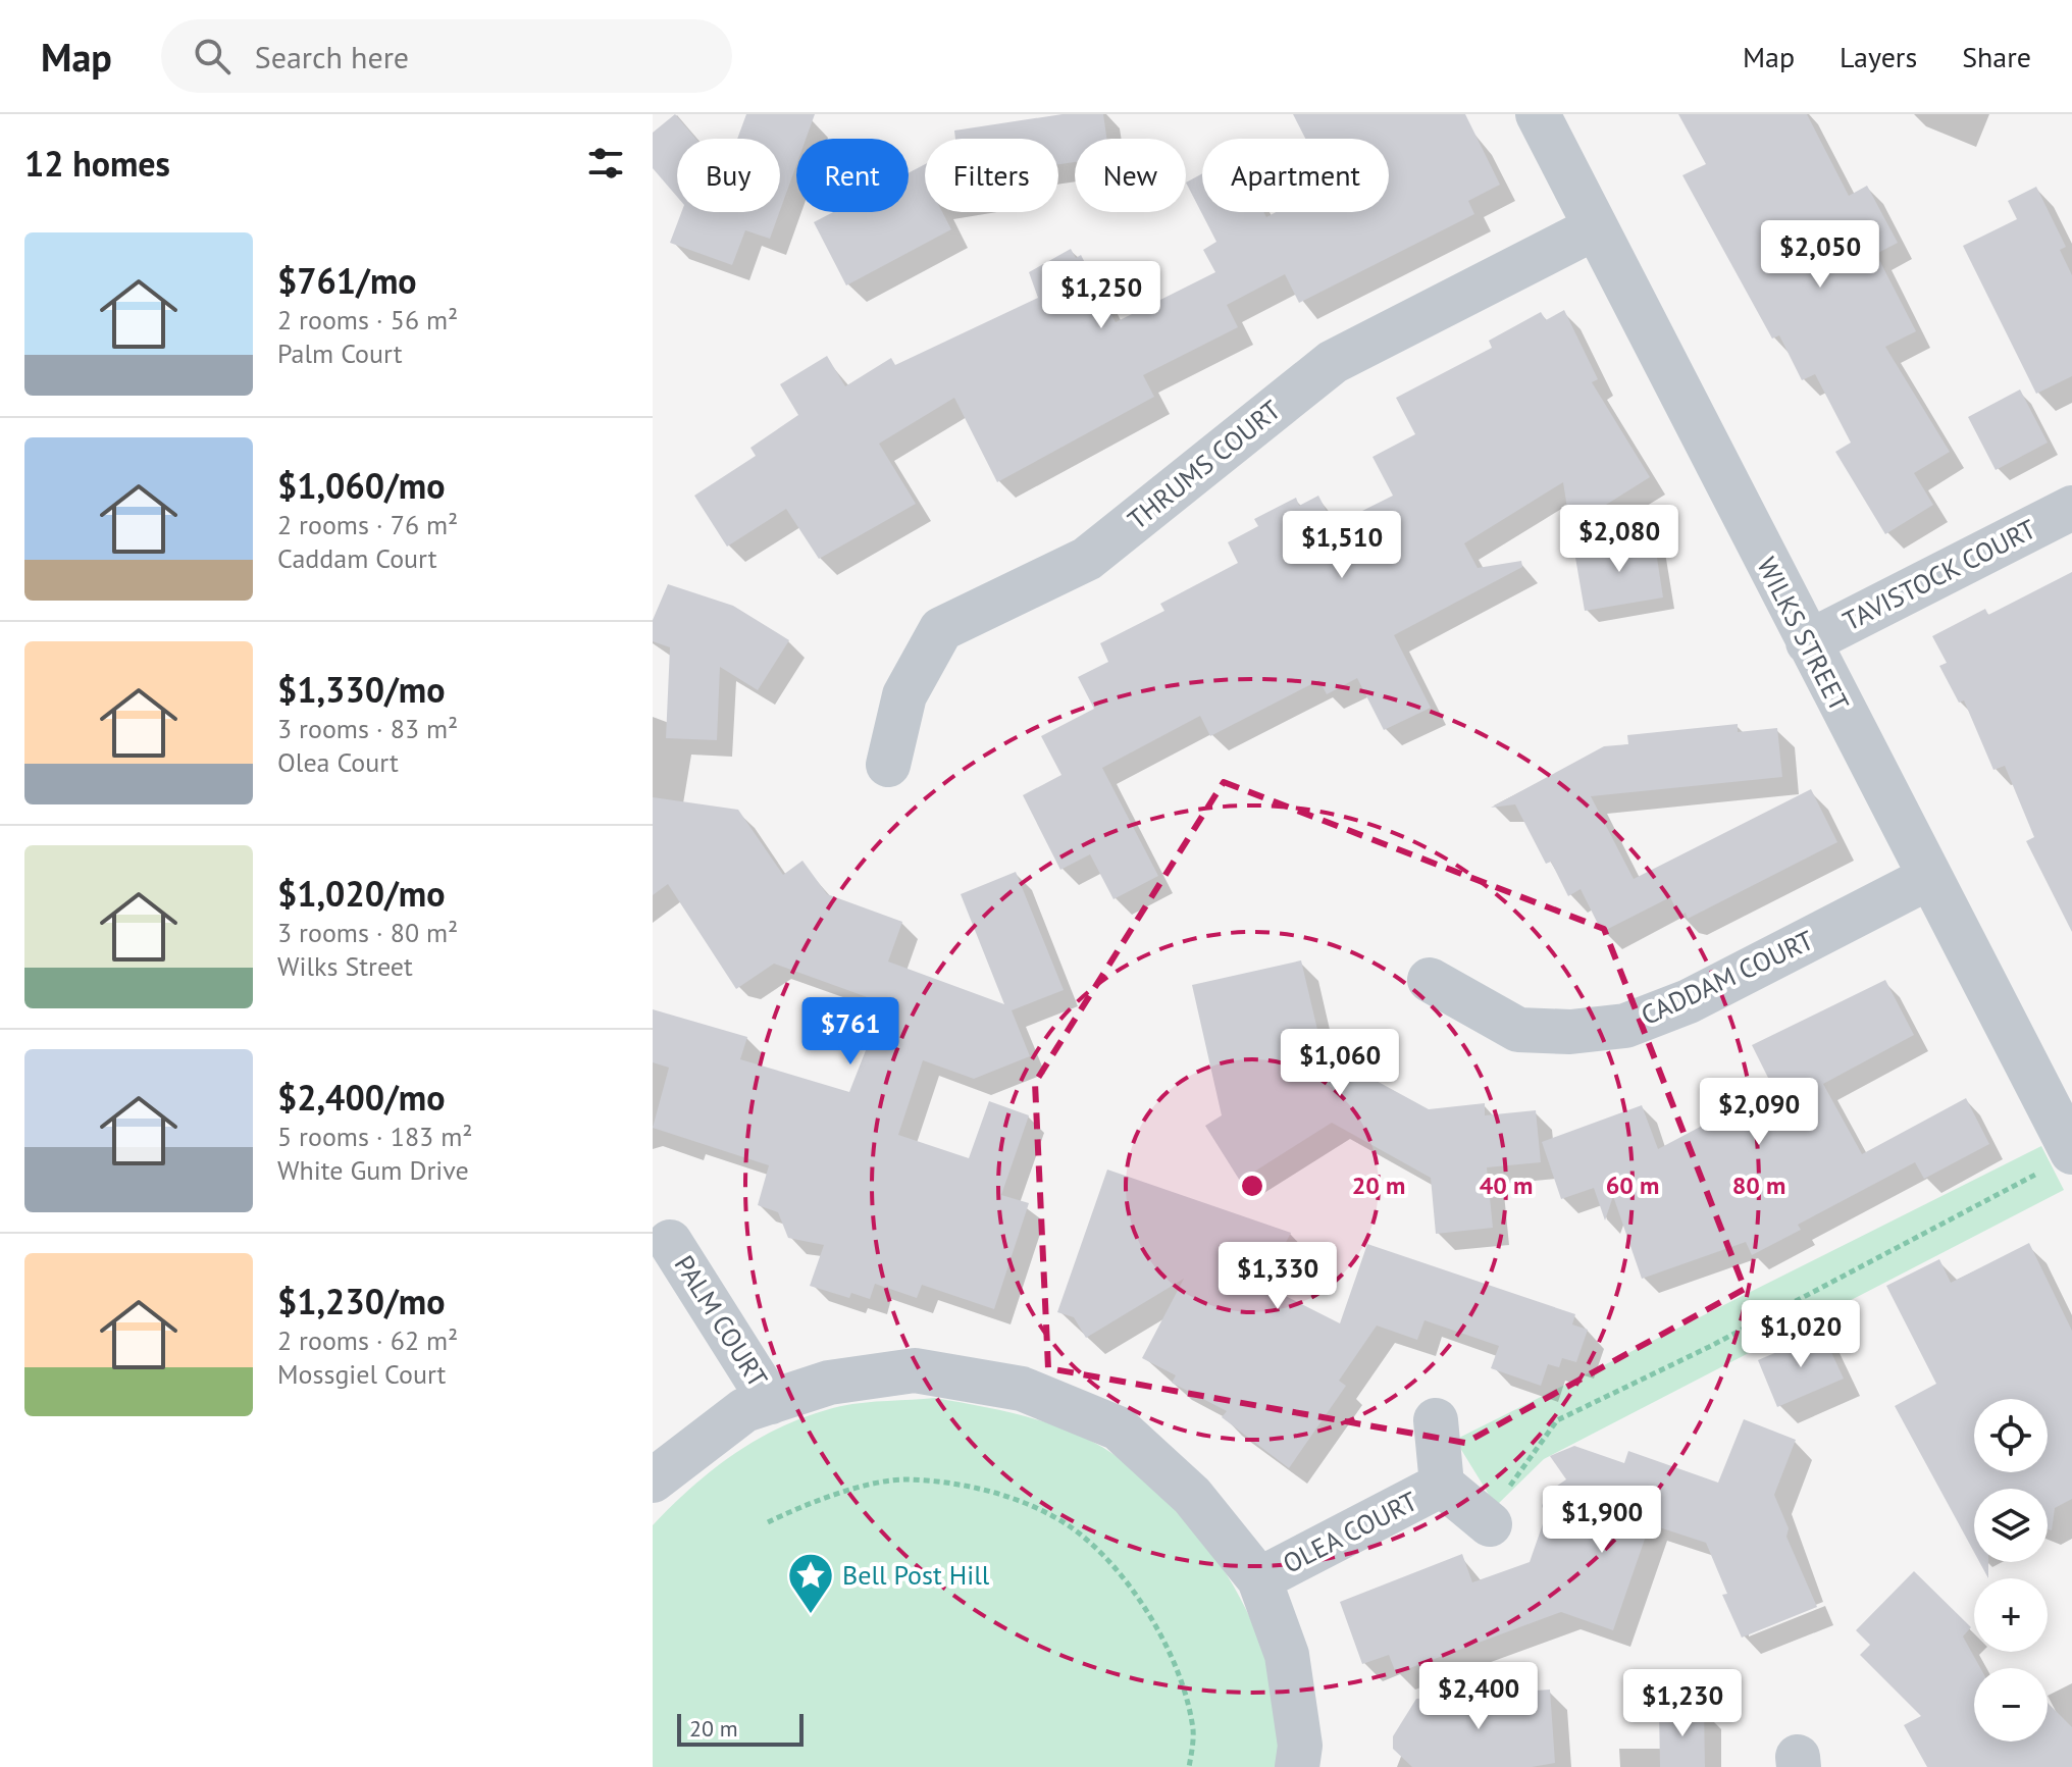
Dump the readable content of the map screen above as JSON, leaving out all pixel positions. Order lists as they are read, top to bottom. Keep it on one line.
{"streets":{"street":["THRUMS COURT","TAVISTOCK COURT","WILKS STREET","CADDAM COURT","PALM COURT","OLEA COURT"]},"crossings":[["THRUMS COURT","WILKS STREET"],["TAVISTOCK COURT","WILKS STREET"],["WILKS STREET","CADDAM COURT"]],"places":{"place":["Bell Post Hill"]},"scale_bar":"20 m","page":{"header":"Map","search":"Search here","nav":["Map","Layers","Share"],"heading":"12 homes","chip":["Buy","Rent","Filters","New","Apartment"],"list":[{"name":"$761/mo","note":"2 rooms · 56 m² · Palm Court"},{"name":"$1,060/mo","note":"2 rooms · 76 m² · Caddam Court"},{"name":"$1,330/mo","note":"3 rooms · 83 m² · Olea Court"},{"name":"$1,020/mo","note":"3 rooms · 80 m² · Wilks Street"},{"name":"$2,400/mo","note":"5 rooms · 183 m² · White Gum Drive"},{"name":"$1,230/mo","note":"2 rooms · 62 m² · Mossgiel Court"}],"price":["$2,050","$1,250","$2,080","$1,510","$761","$1,060","$2,090","$1,330","$1,020","$1,900","$2,400","$1,230"],"map_buttons":["+","−"],"scale":"20 m"},"rings":["20 m","40 m","60 m","80 m"]}
